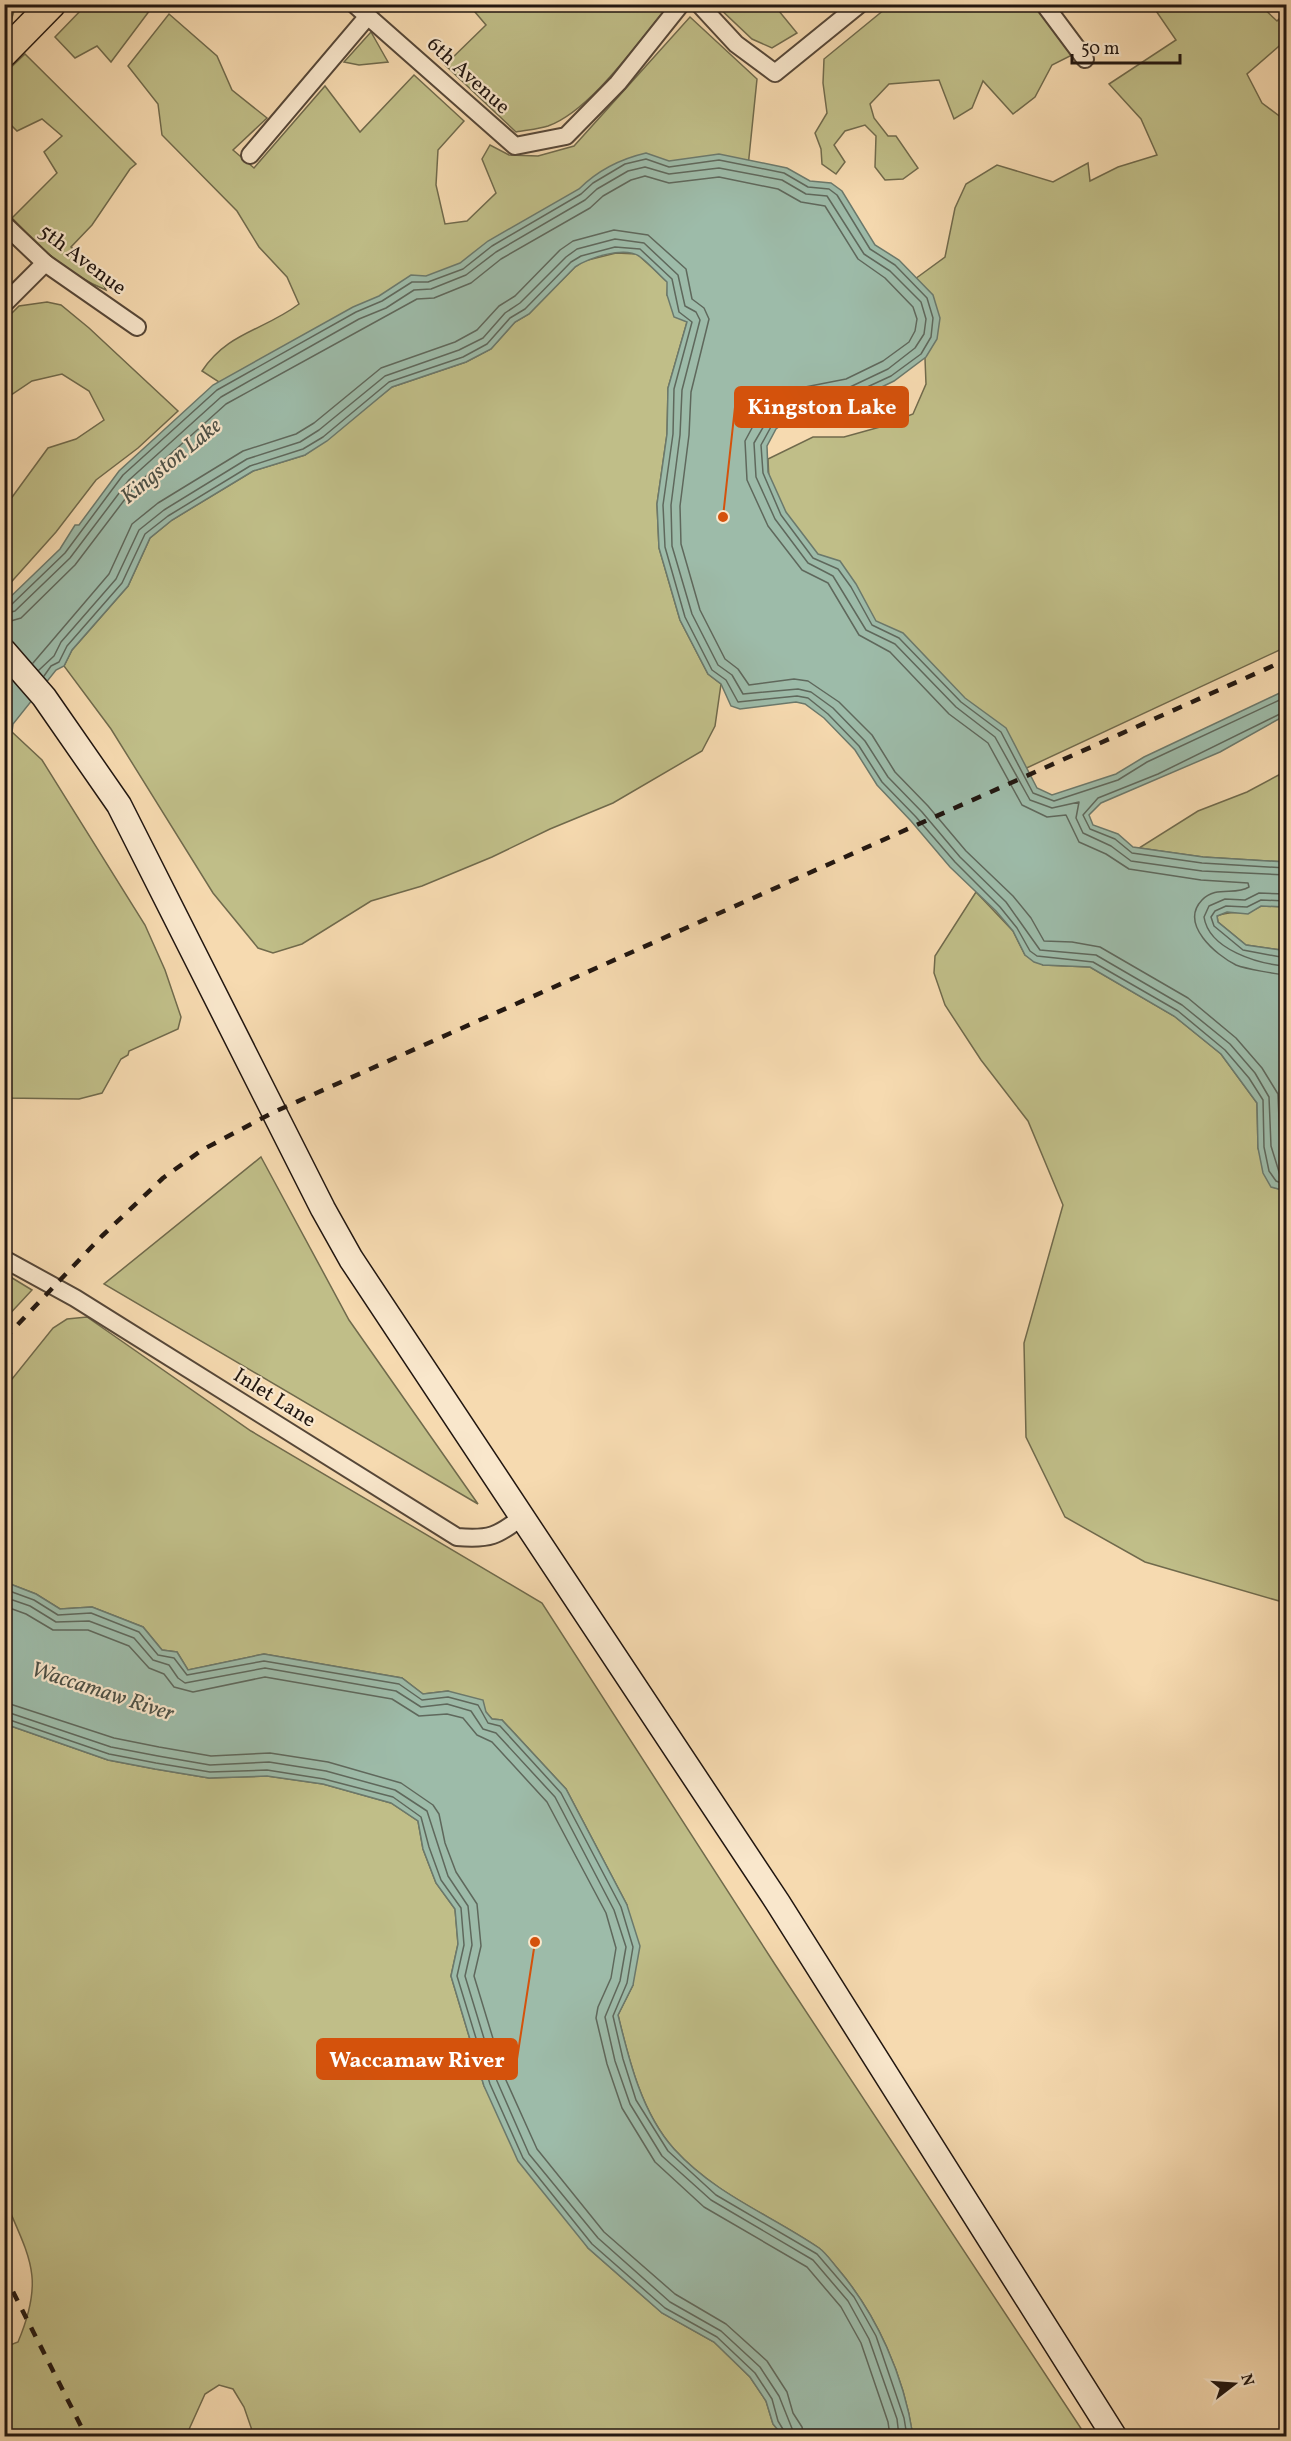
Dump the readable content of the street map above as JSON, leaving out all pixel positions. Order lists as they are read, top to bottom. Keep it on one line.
{"streets":{"street":["6th Avenue","5th Avenue","Inlet Lane"]},"water":["Kingston Lake","Waccamaw River"],"places":["Kingston Lake","Waccamaw River"],"scale_bar":"50 m","north":"right"}
